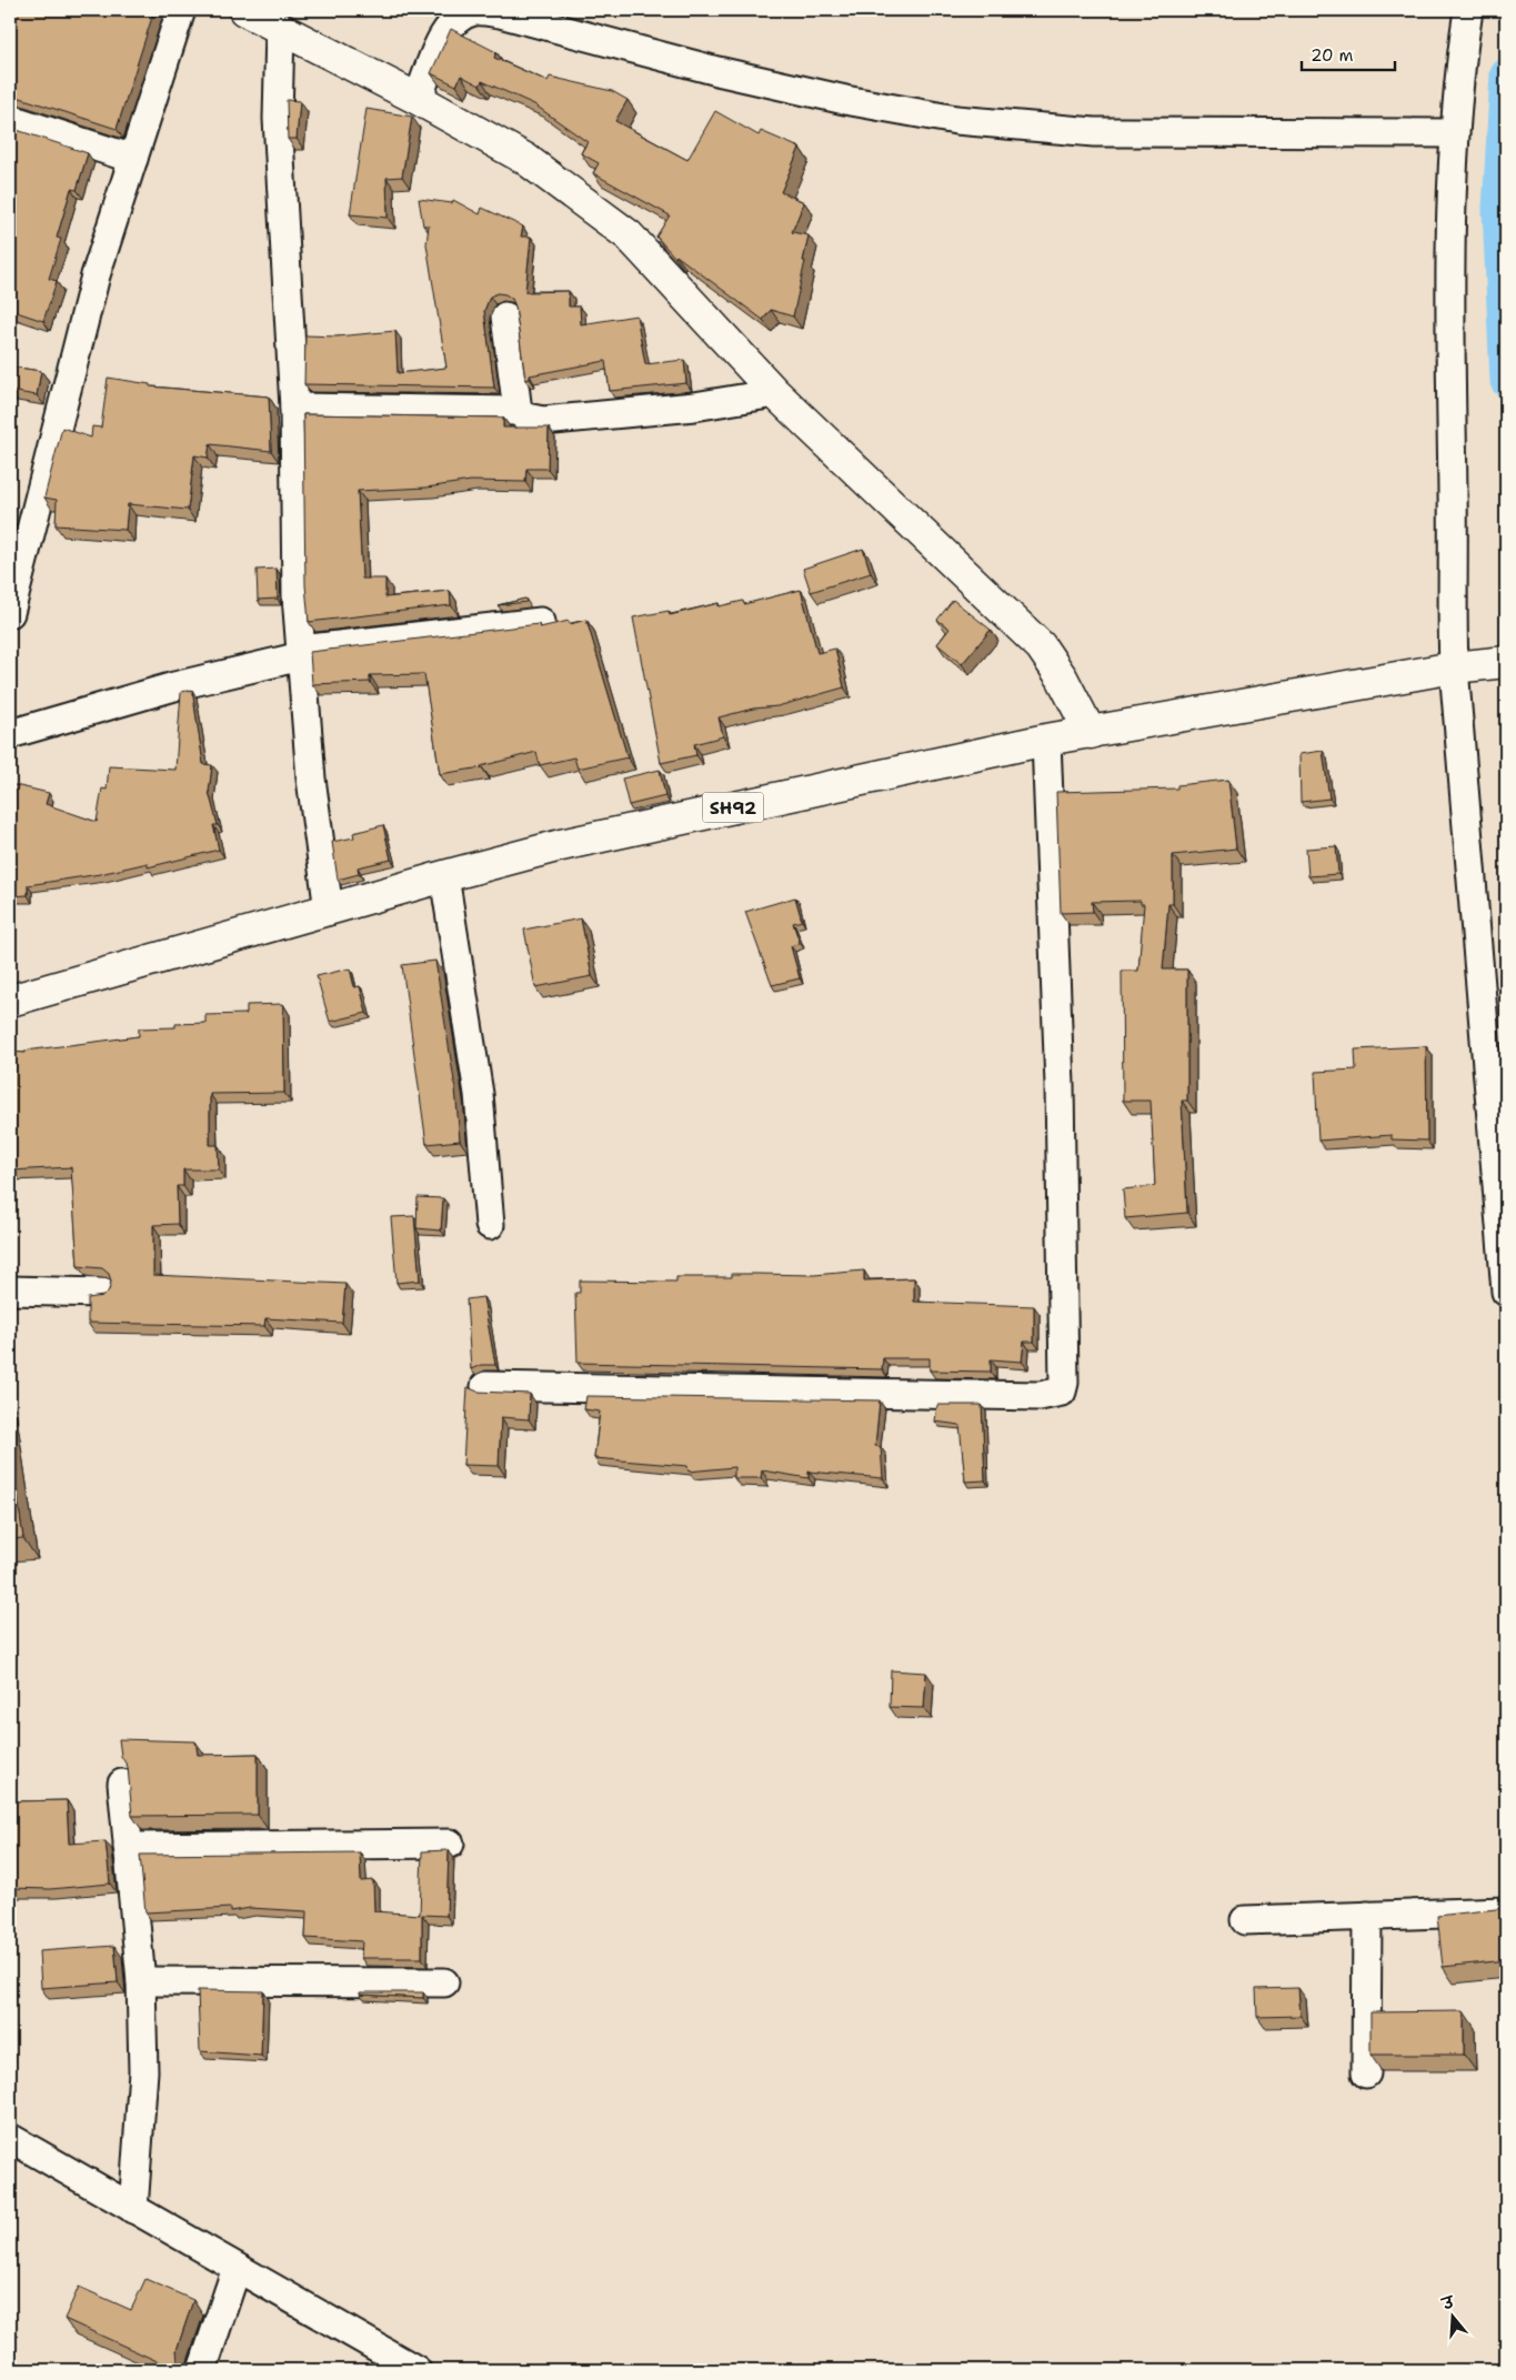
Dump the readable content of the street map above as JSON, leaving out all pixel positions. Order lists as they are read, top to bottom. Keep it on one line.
{"streets":{"main road":["SH92"]},"scale_bar":"20 m","north":"top"}
